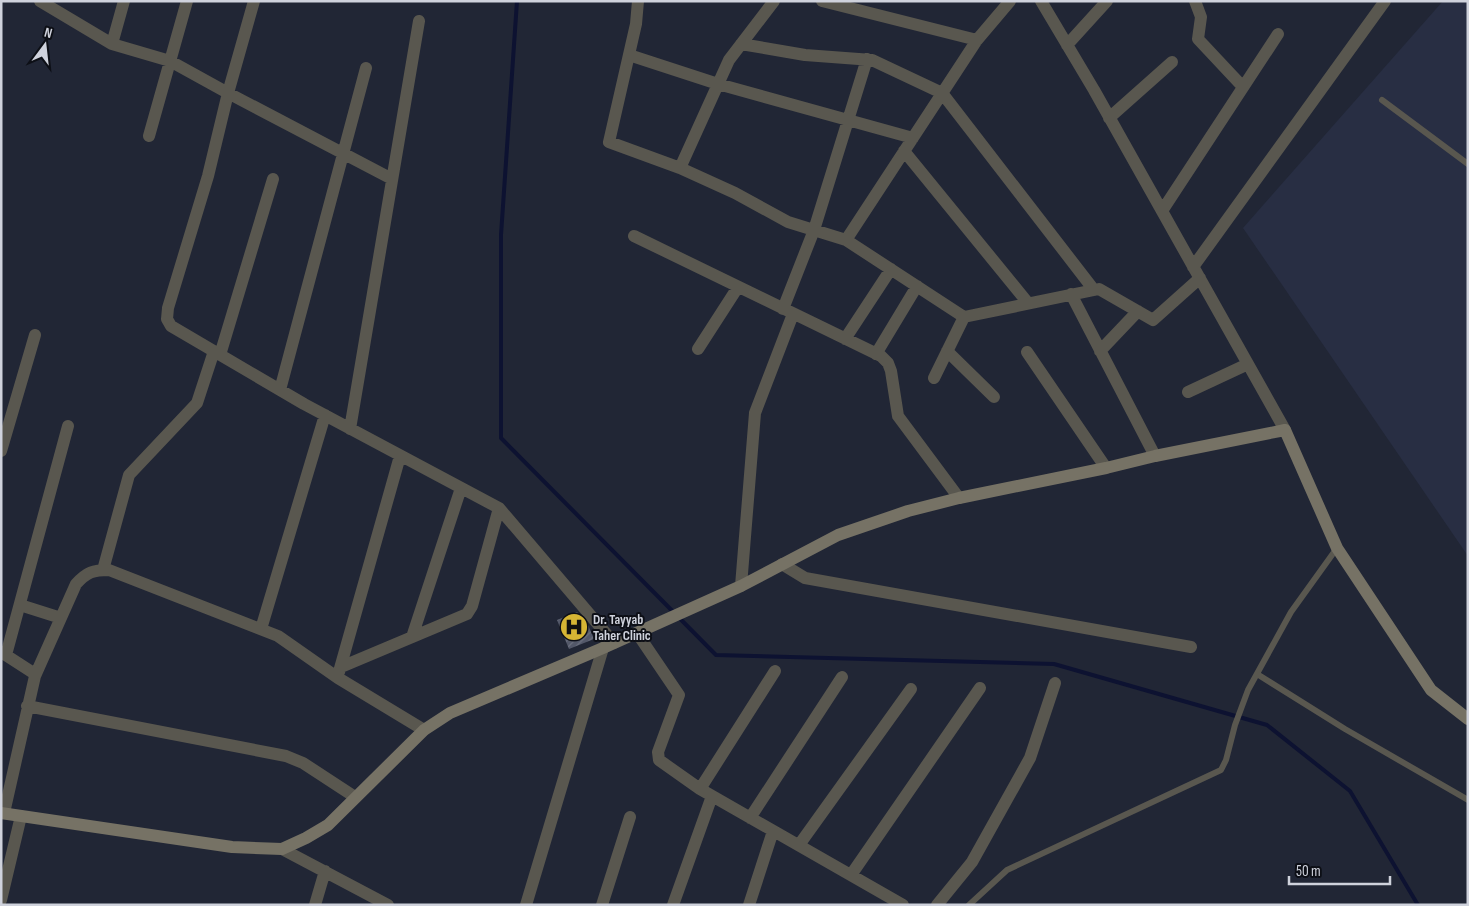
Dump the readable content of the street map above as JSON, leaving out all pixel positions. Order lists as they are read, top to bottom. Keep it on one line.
{"places":{"hospital":["Dr. Tayyab Taher Clinic"]},"scale_bar":"50 m","north":"top"}
